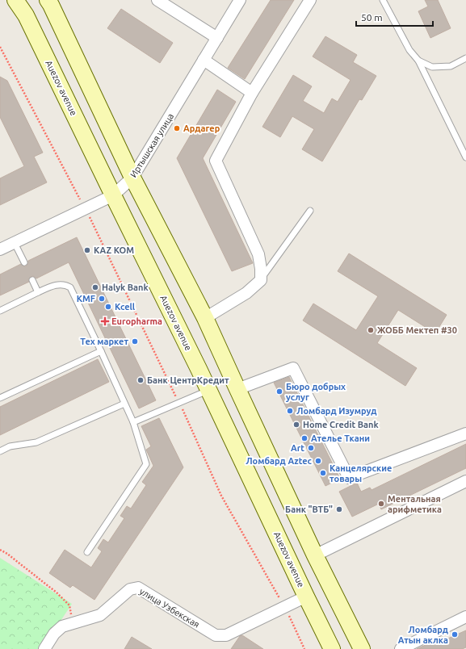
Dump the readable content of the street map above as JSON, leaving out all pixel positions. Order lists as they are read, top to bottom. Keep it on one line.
{"streets":{"main road":["Auezov avenue"],"street":["Иртышская улица","улица Узбекская"]},"crossings":[["Auezov avenue","Иртышская улица"],["Auezov avenue","улица Узбекская"]],"places":{"other":["Ардагер","KAZ KOM","Halyk Bank","KMF","Kcell","ЖОББ Мектеп #30","Тех маркет","Банк ЦентрКредит","Бюро добрых услуг","Ломбард Изумруд","Home Credit Bank","Ателье Ткани","Art","Ломбард Aztec","Канцелярские товары","Ментальная арифметика","Банк \"ВТБ\"","Ломбард Атын аклка"],"health":["Europharma"]},"scale_bar":"50 m"}
